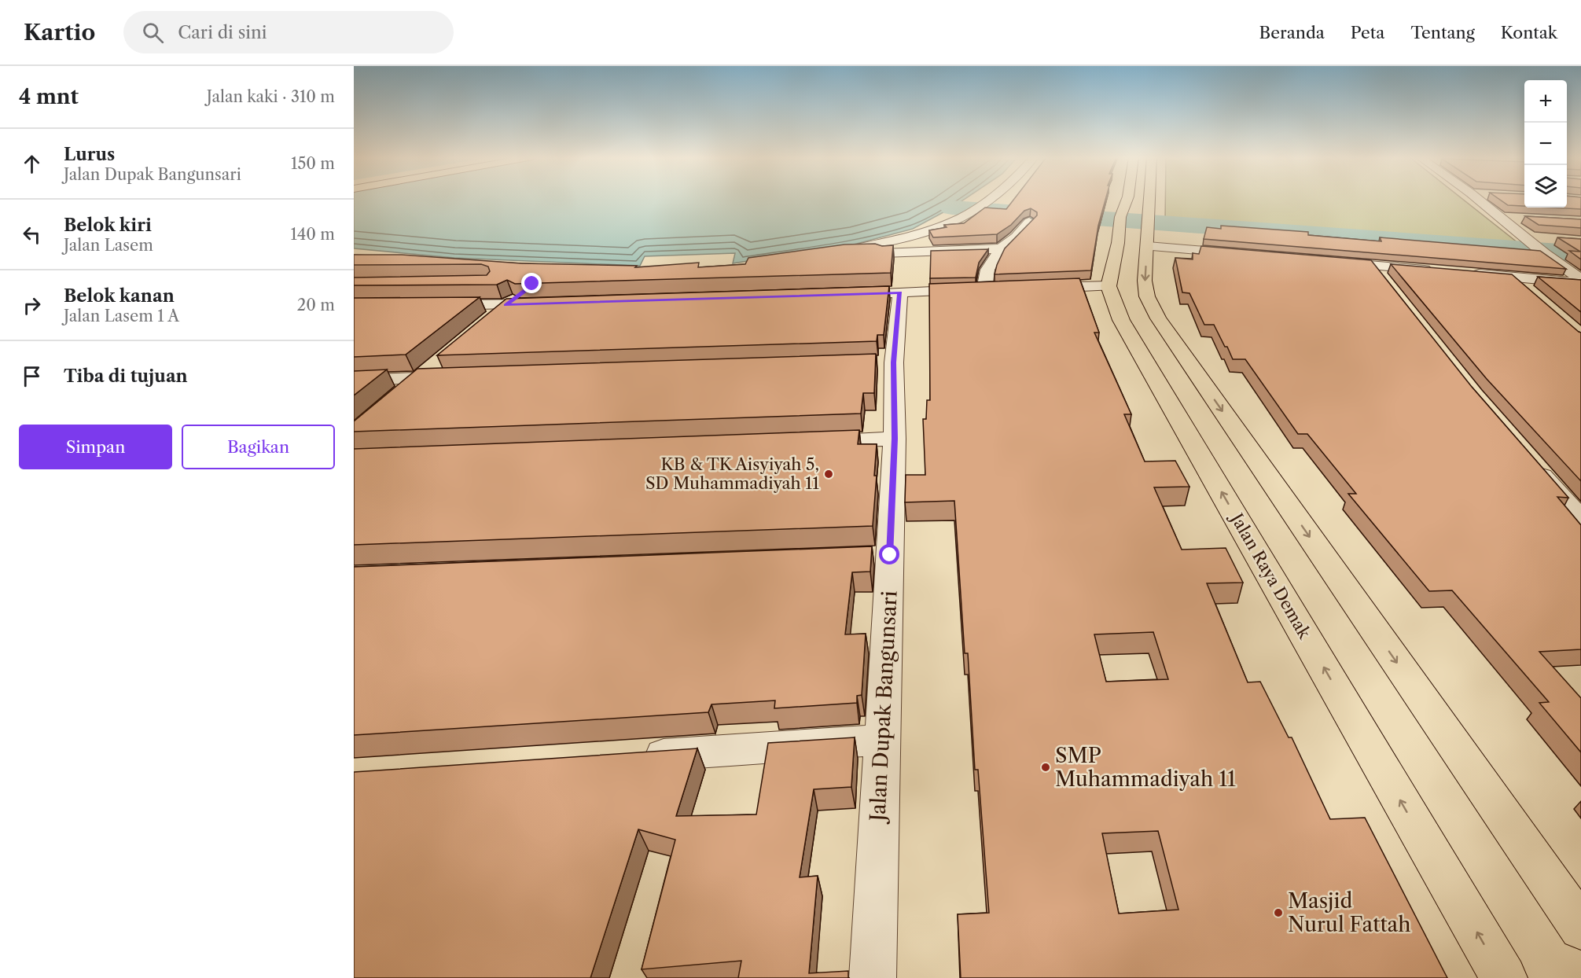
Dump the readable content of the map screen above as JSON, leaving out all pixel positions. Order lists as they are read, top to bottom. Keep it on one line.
{"streets":{"highway":["Jalan Raya Demak"],"street":["Jalan Dupak Bangunsari"]},"places":["KB & TK Aisyiyah 5, SD Muhammadiyah 11","SMP Muhammadiyah 11","Masjid Nurul Fattah"],"page":{"header":"Kartio","search":"Cari di sini","nav":["Beranda","Peta","Tentang","Kontak"],"heading":["4 mnt","Jalan kaki · 310 m"],"map_buttons":["+","−"],"list":[["Lurus","Jalan Dupak Bangunsari","150 m"],["Belok kiri","Jalan Lasem","140 m"],["Belok kanan","Jalan Lasem 1 A","20 m"],"Tiba di tujuan"],"buttons":["Simpan","Bagikan"]}}
